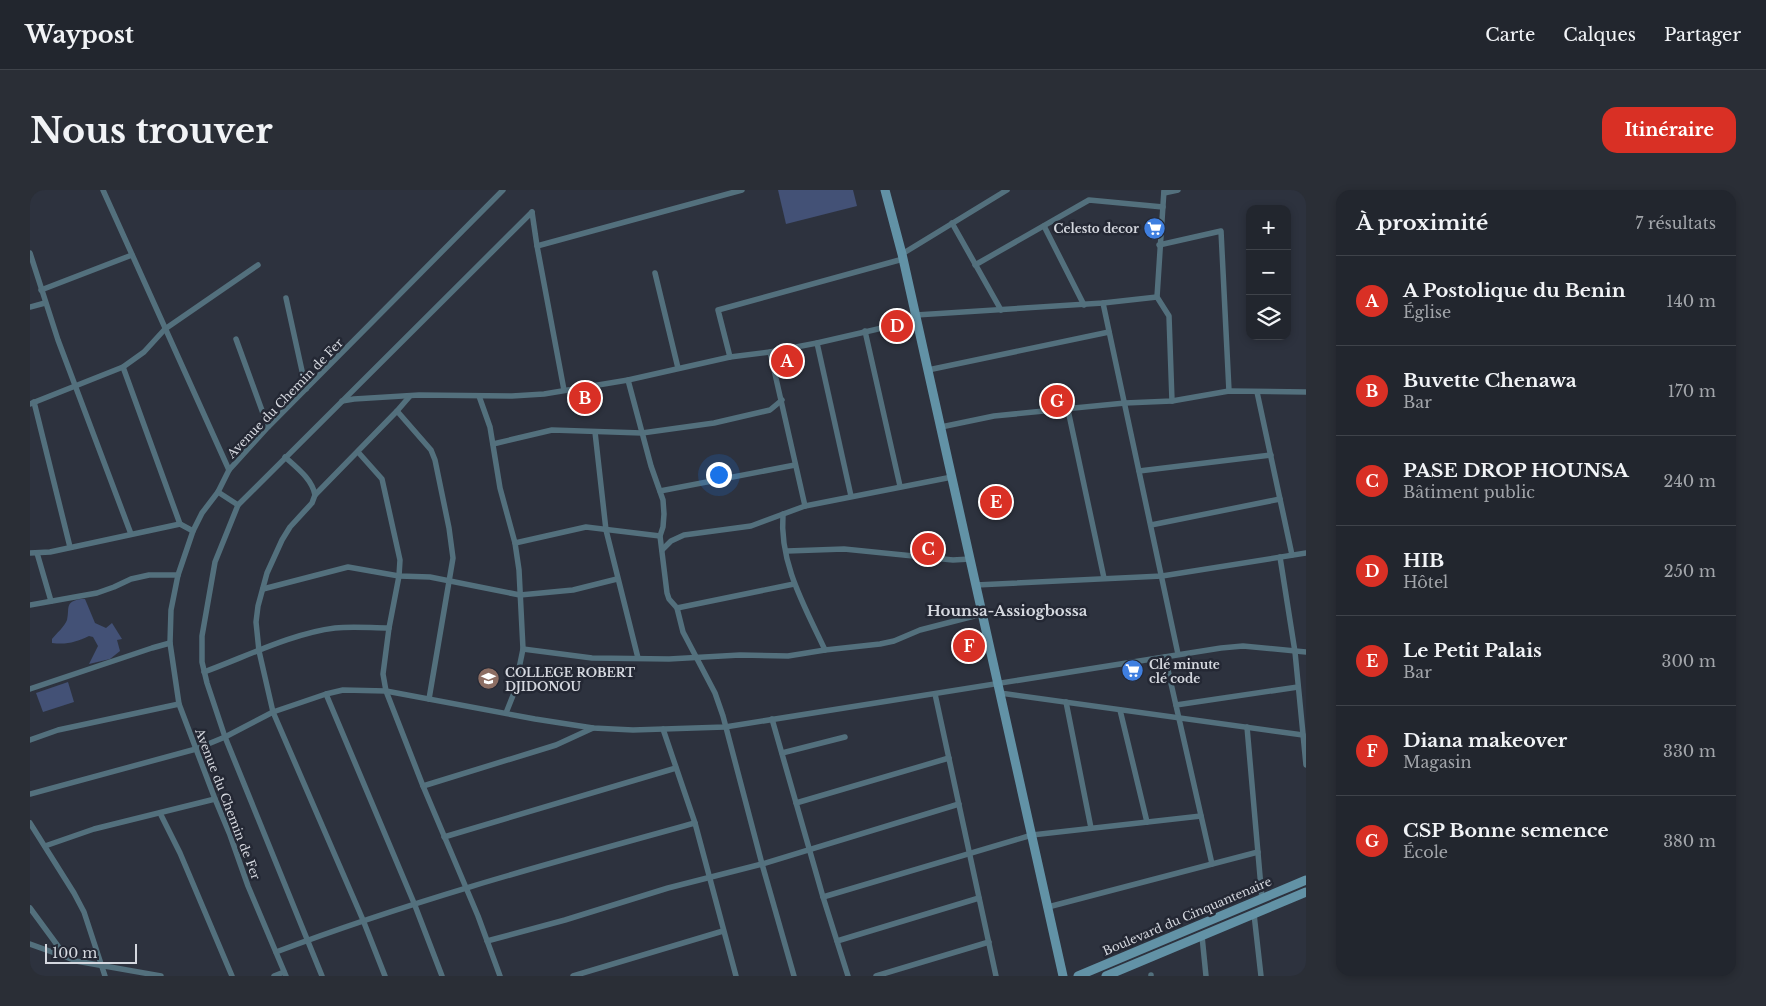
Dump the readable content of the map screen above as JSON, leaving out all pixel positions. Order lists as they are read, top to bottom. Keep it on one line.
{"streets":{"street":["Avenue du Chemin de Fer","Boulevard du Cinquantenaire"]},"districts":["Hounsa-Assiogbossa"],"places":{"supermarket":["Celesto decor","Clé minute clé code"],"school or university":["COLLEGE ROBERT DJIDONOU"]},"scale_bar":"100 m","page":{"header":"Waypost","nav":["Carte","Calques","Partager"],"buttons":"Itinéraire","title":"Nous trouver","heading":["À proximité","7 résultats"],"map_buttons":["+","−"],"list":[{"mark":"A","name":"A Postolique du Benin","note":"Église","value":"140 m"},{"mark":"B","name":"Buvette Chenawa","note":"Bar","value":"170 m"},{"mark":"C","name":"PASE DROP HOUNSA","note":"Bâtiment public","value":"240 m"},{"mark":"D","name":"HIB","note":"Hôtel","value":"250 m"},{"mark":"E","name":"Le Petit Palais","note":"Bar","value":"300 m"},{"mark":"F","name":"Diana makeover","note":"Magasin","value":"330 m"},{"mark":"G","name":"CSP Bonne semence","note":"École","value":"380 m"}],"pins":["D","A","B","G","E","C","F"],"scale":"100 m"}}
